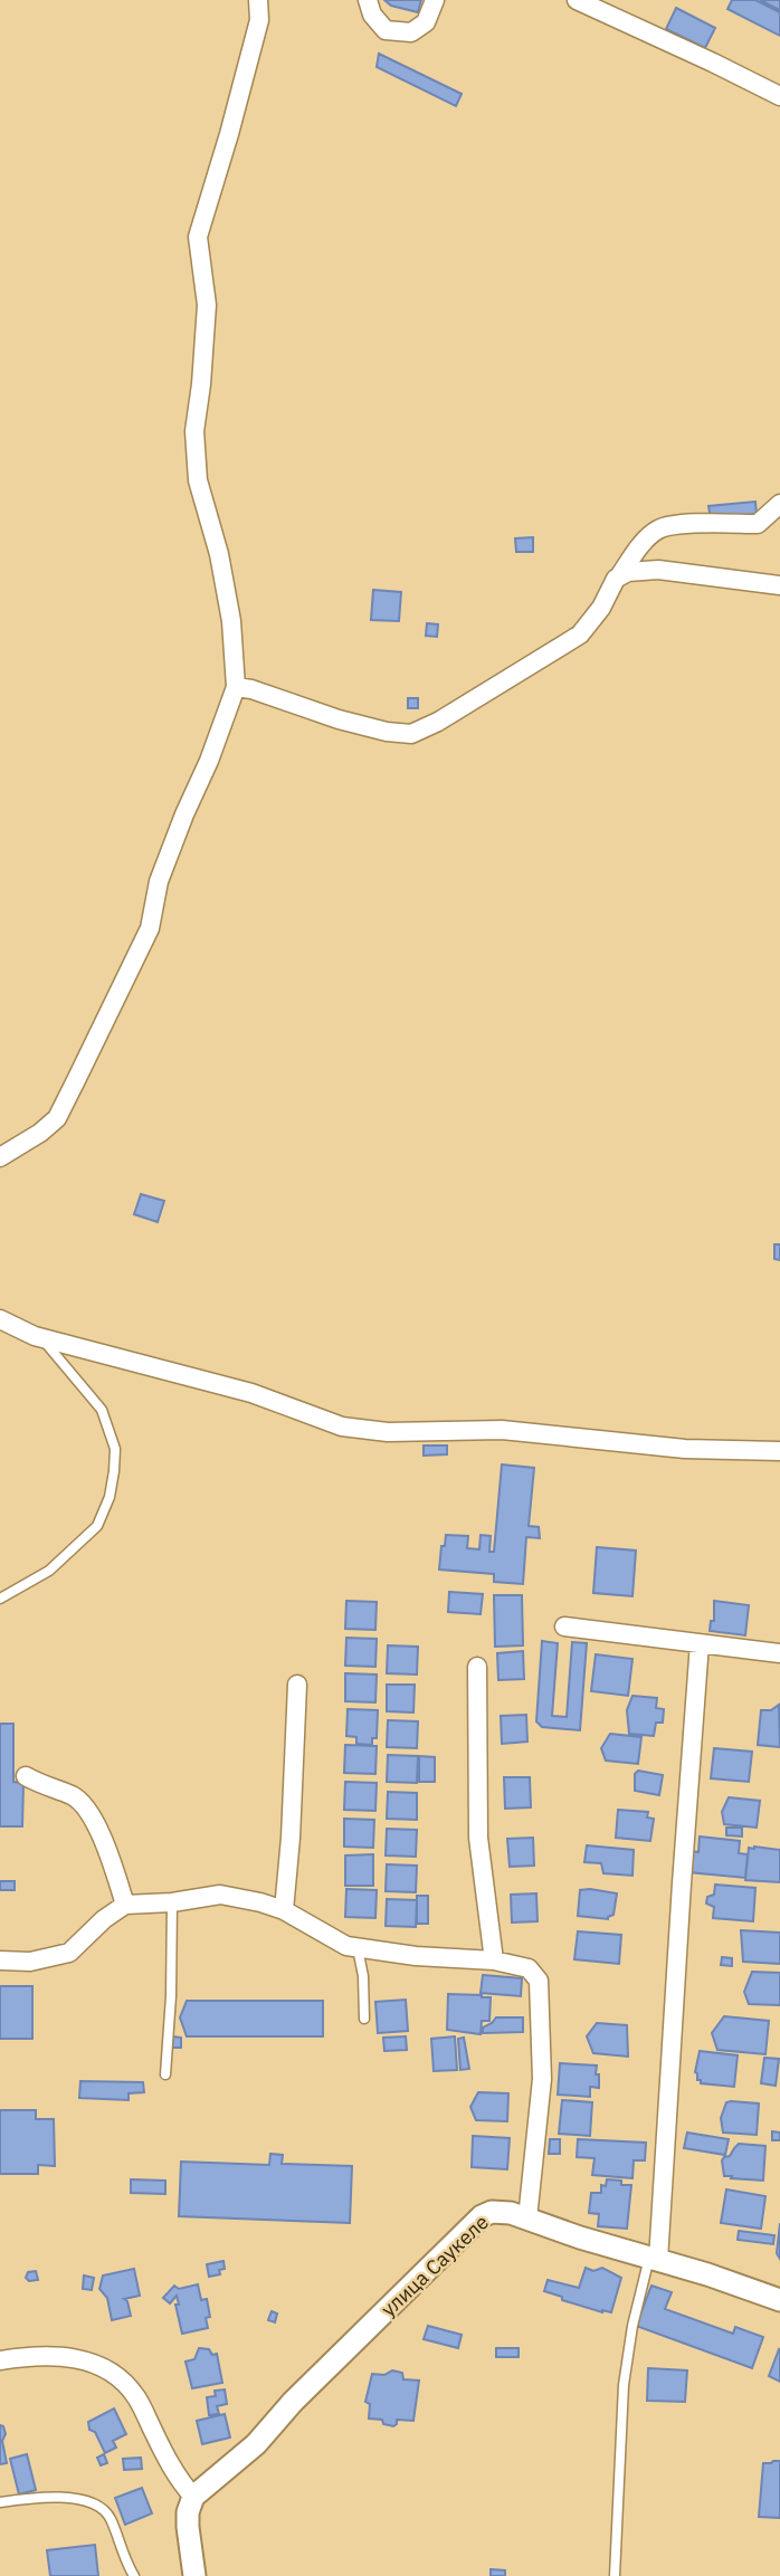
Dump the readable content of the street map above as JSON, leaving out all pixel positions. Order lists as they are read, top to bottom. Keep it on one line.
{"streets":{"street":["улица Саукеле"]}}
